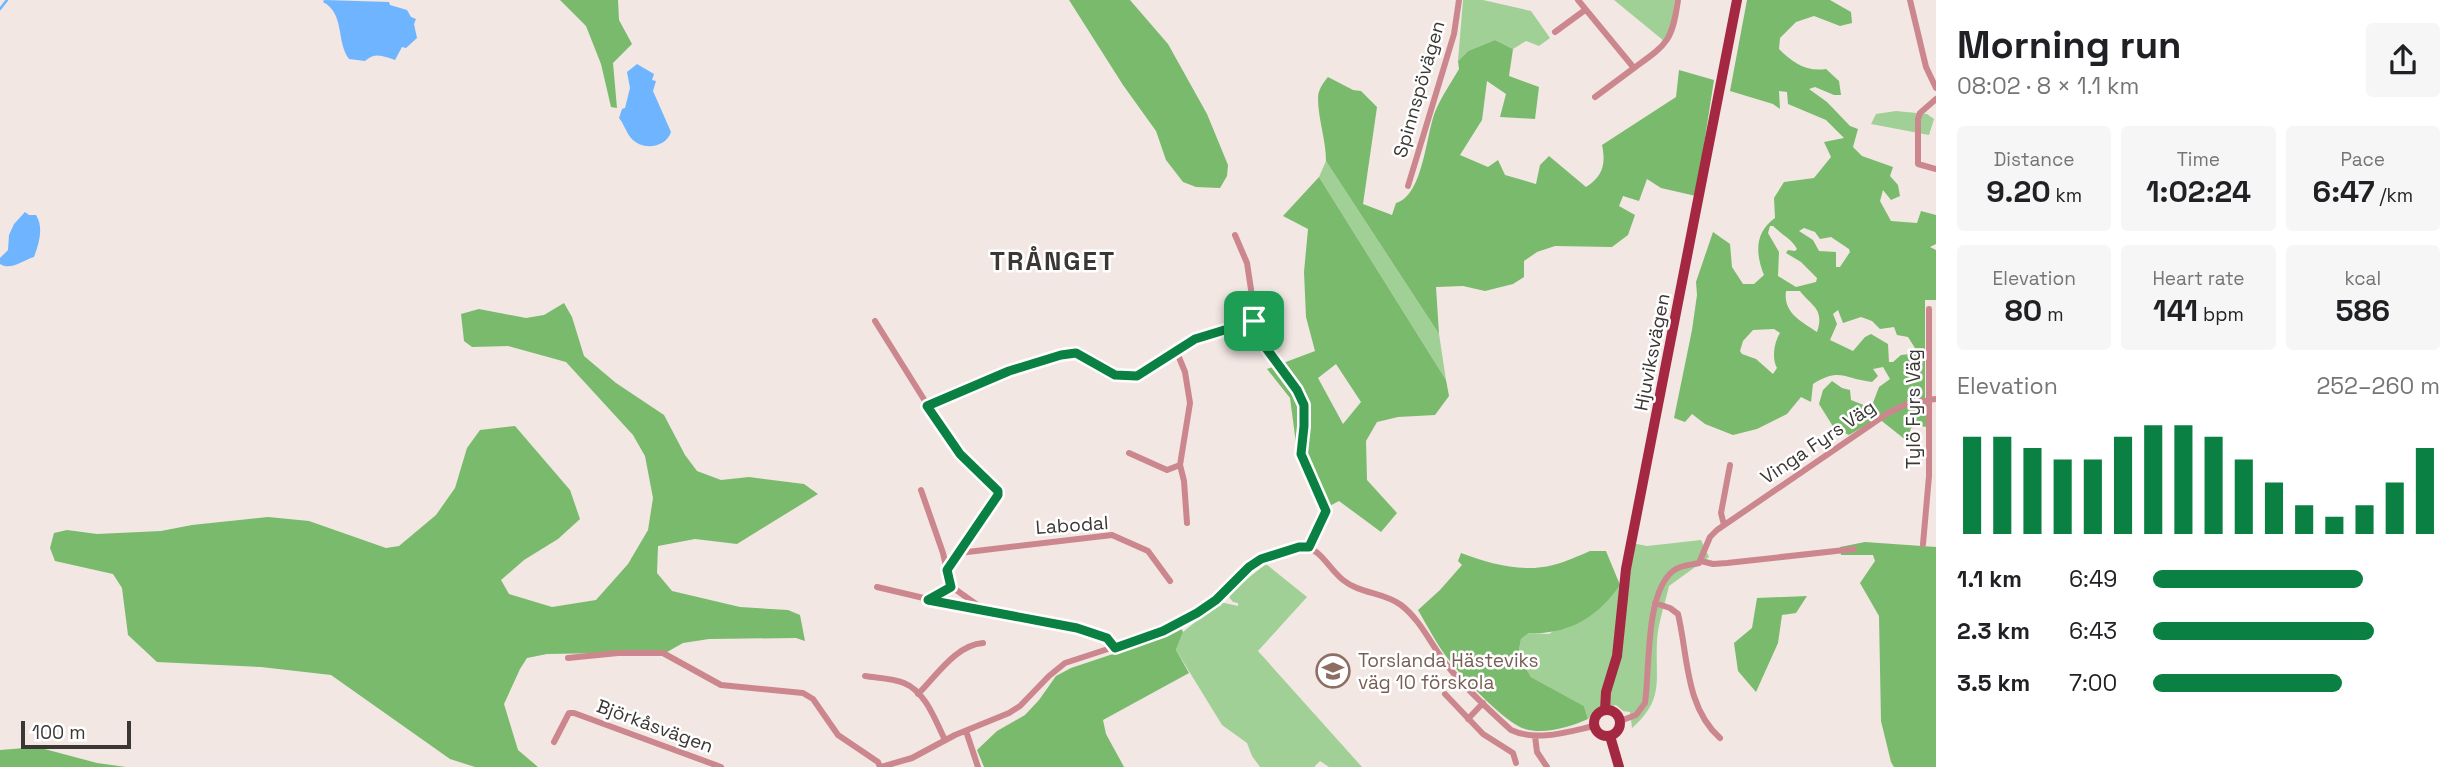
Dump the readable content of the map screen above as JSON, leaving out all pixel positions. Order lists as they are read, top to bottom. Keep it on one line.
{"streets":{"main road":["Hjuviksvägen"],"street":["Spinnspövägen","Tylö Fyrs Väg","Vinga Fyrs Väg","Labodal","Björkåsvägen"]},"crossings":[["Tylö Fyrs Väg","Vinga Fyrs Väg"]],"districts":["TRÅNGET"],"places":{"school or university":["Torslanda Hästeviks väg 10 förskola"]},"scale_bar":"100 m","page":{"heading":["Morning run","08:02 · 8 × 1.1 km"],"stats":[["Distance","9.20 km"],["Time","1:02:24"],["Pace","6:47 /km"],["Elevation","80 m"],["Heart rate","141 bpm"],["kcal","586"]],"chart":["Elevation","252–260 m"],"list":[{"name":"1.1 km","note":"6:49"},{"name":"2.3 km","note":"6:43"},{"name":"3.5 km","note":"7:00"}],"scale":"100 m"}}
